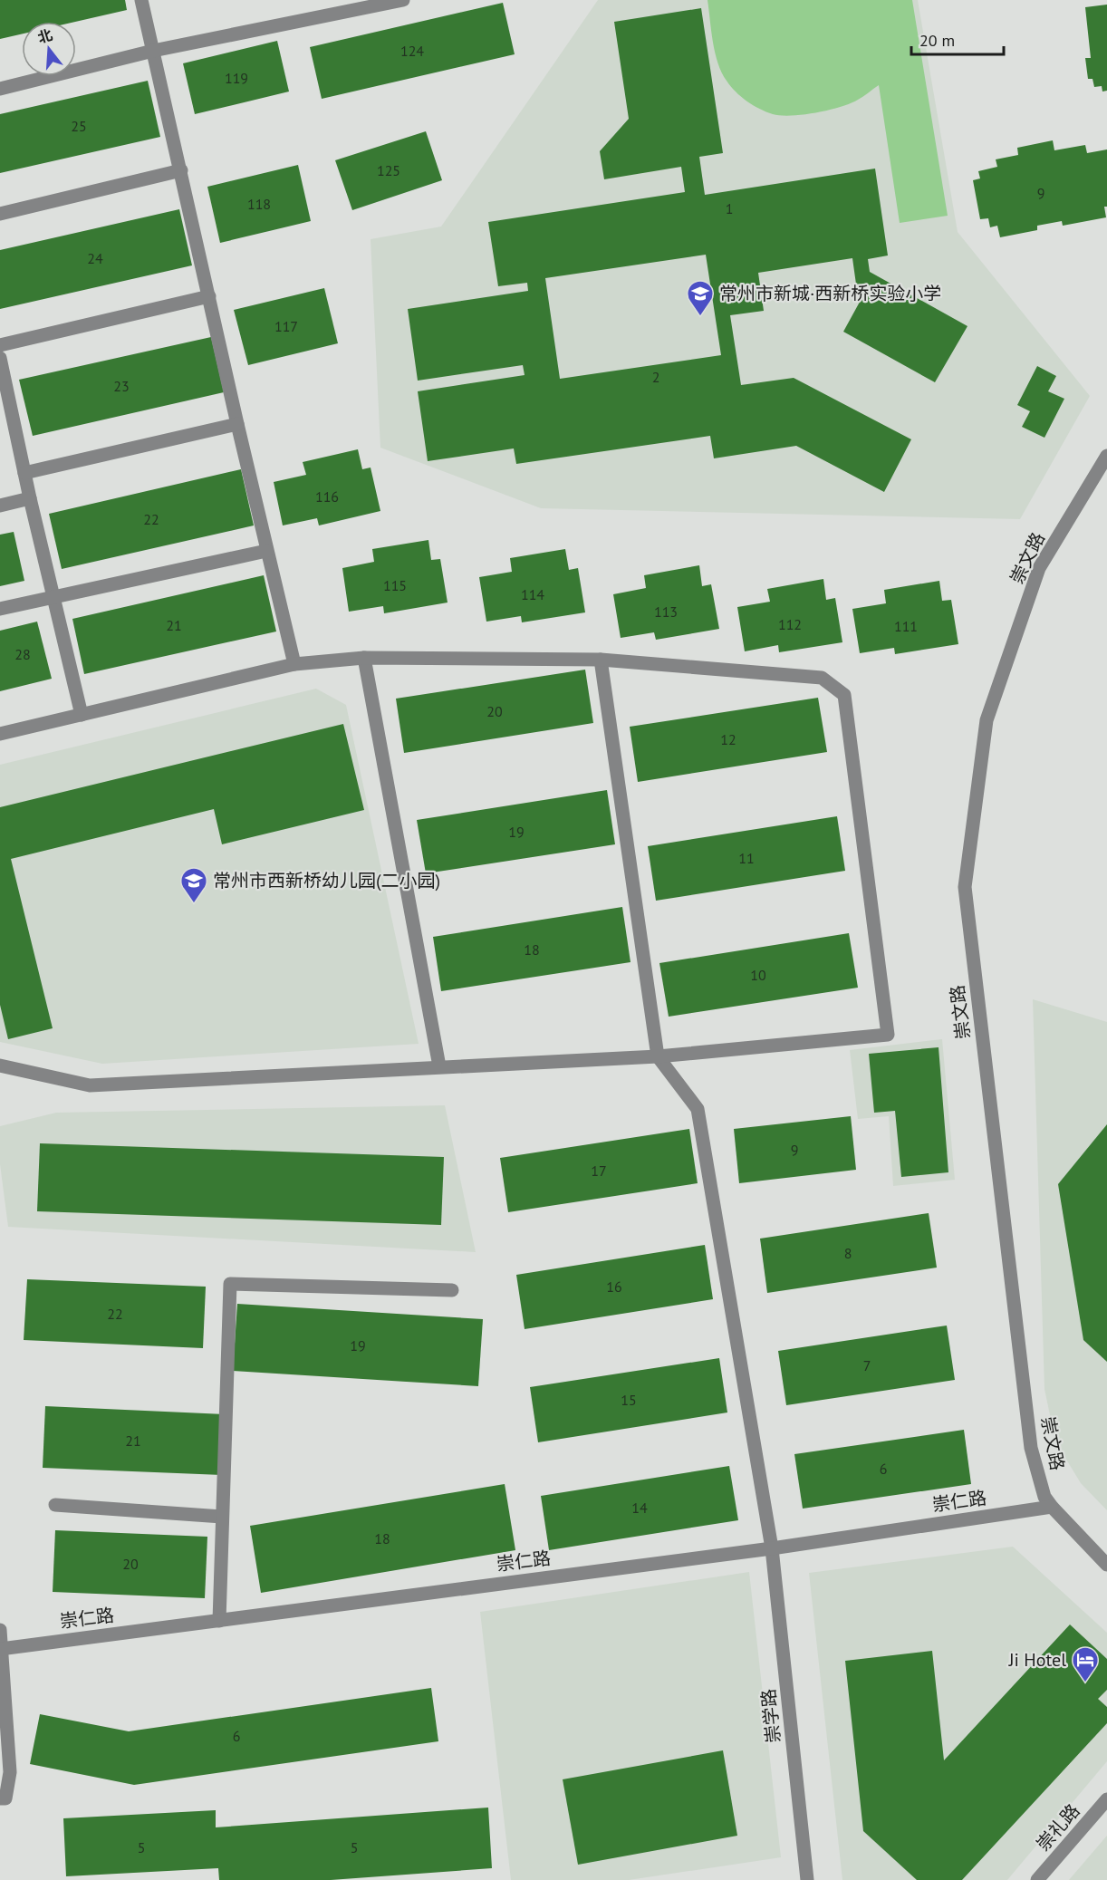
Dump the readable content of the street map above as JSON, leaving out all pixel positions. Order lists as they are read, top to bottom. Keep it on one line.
{"streets":{"street":["崇文路","崇仁路","崇学路","崇礼路"]},"crossings":[["崇文路","崇仁路"],["崇仁路","崇学路"]],"places":{"school or university":["常州市新城·西新桥实验小学","常州市西新桥幼儿园(二小园)"],"hotel":["Ji Hotel"]},"house_numbers":["124","119","25","125","9","118","1","24","117","2","23","116","22","115","114","113","112","21","111","28","20","12","19","11","18","10","9","17","8","16","22","19","7","15","21","6","14","18","20","6","5","5"],"scale_bar":"20 m","north":"top"}
